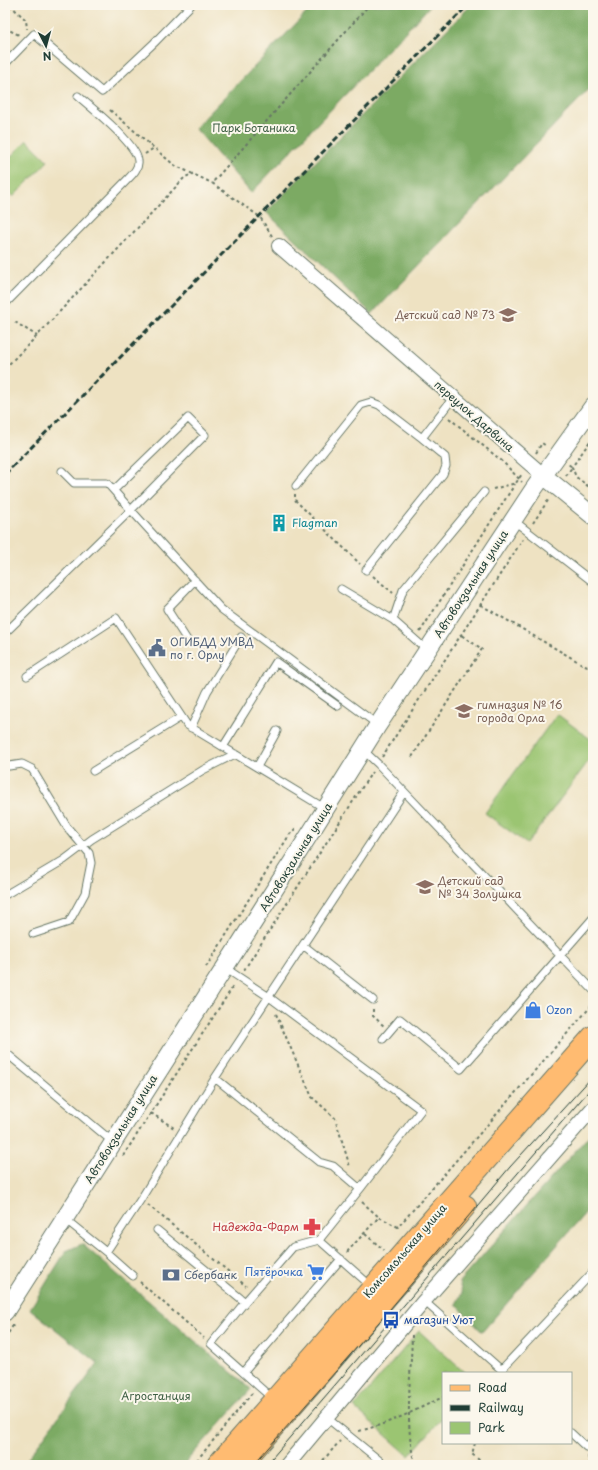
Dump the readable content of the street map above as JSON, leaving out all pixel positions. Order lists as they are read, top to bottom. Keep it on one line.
{"streets":{"main road":["Комсомольская улица"],"street":["переулок Дарвина","Автовокзальная улица"]},"crossings":[["переулок Дарвина","Автовокзальная улица"]],"parks":["Парк Ботаника","Агростанция"],"places":{"school or university":["Детский сад № 73","гимназия № 16 города Орла","Детский сад № 34 Золушка"],"building":["Flagman"],"public building":["ОГИБДД УМВД по г. Орлу"],"shop":["Ozon"],"pharmacy":["Надежда-Фарм"],"supermarket":["Пятёрочка"],"bank":["Сбербанк"],"bus stop":["магазин Уют"]},"legend":["Road","Railway","Park"],"north":"bottom"}
